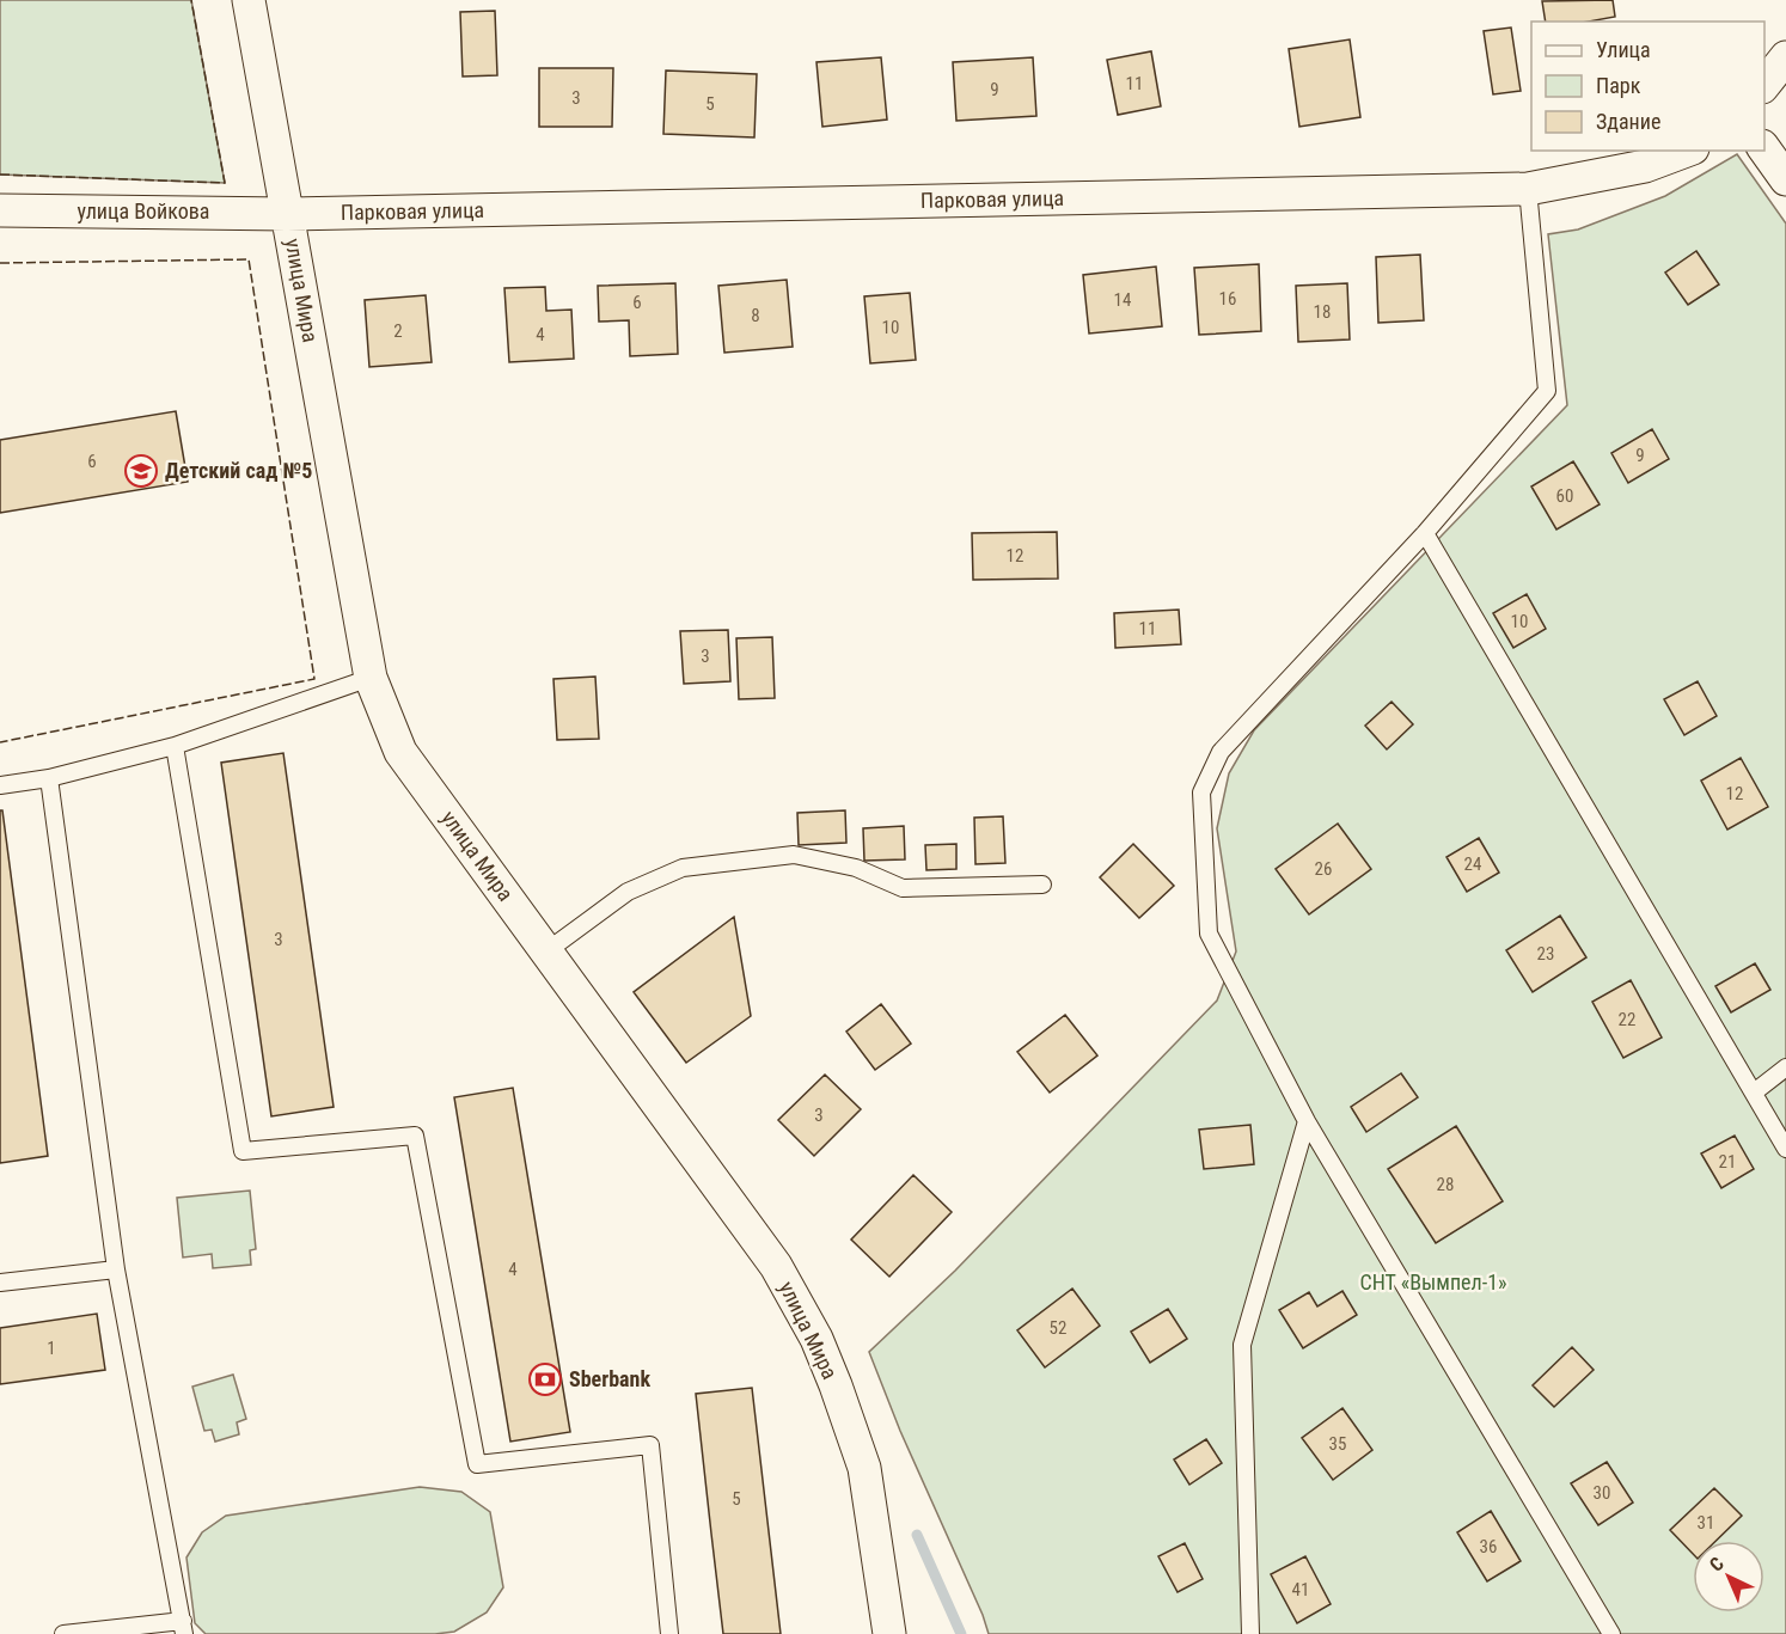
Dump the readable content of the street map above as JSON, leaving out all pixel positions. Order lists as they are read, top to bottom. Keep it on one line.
{"streets":{"street":["Парковая улица","улица Войкова","улица Мира"]},"crossings":[["Парковая улица","улица Войкова"],["Парковая улица","улица Мира"],["улица Войкова","улица Мира"]],"parks":["СНТ «Вымпел-1»"],"places":{"school or university":["Детский сад №5"],"bank":["Sberbank"]},"house_numbers":["11","9","3","5","16","14","6","18","8","10","2","4","9","6","60","12","10","11","3","12","24","26","3","23","22","3","21","28","4","52","1","35","30","5","31","36","41"],"legend":["Улица","Парк","Здание"],"north":"top left"}
